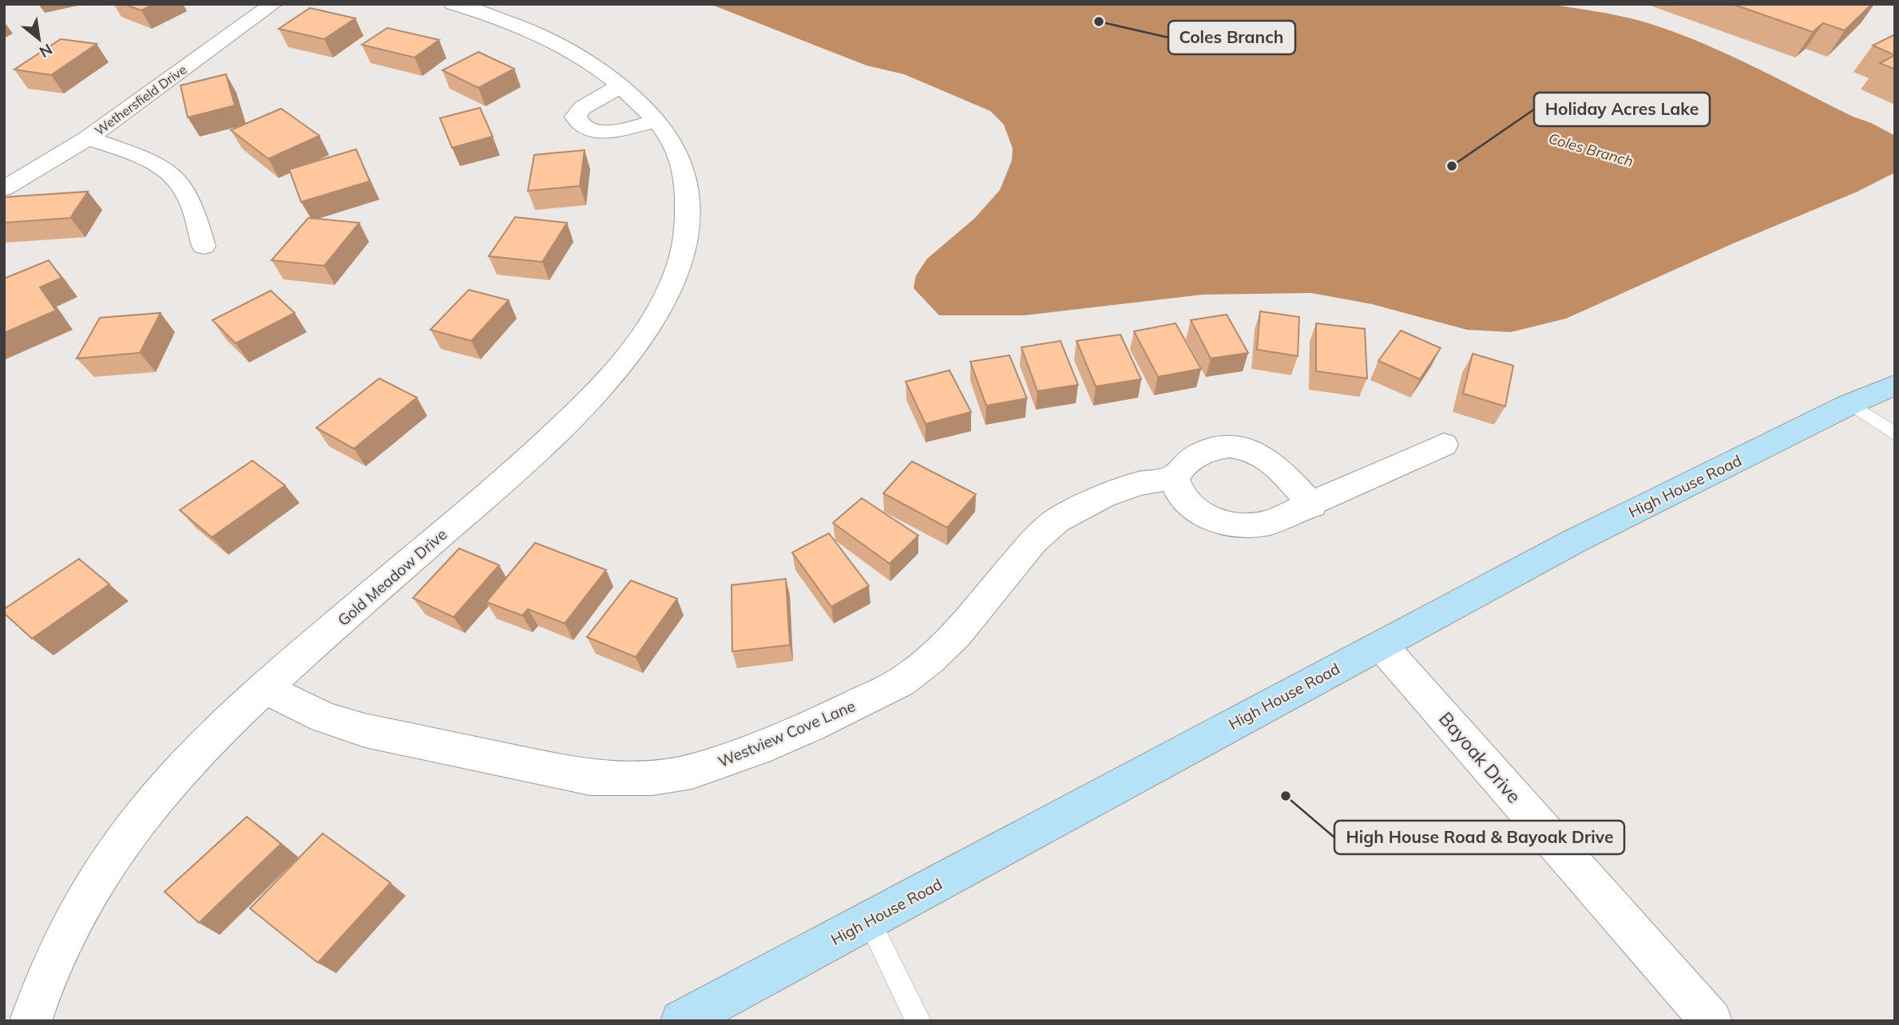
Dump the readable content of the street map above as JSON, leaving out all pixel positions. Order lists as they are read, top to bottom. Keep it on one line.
{"streets":{"main road":["High House Road"],"street":["Wethersfield Drive","Gold Meadow Drive","Westview Cove Lane","Bayoak Drive"]},"crossings":[["High House Road","Bayoak Drive"],["Gold Meadow Drive","Westview Cove Lane"]],"water":["Coles Branch"],"places":["Coles Branch","Holiday Acres Lake","High House Road & Bayoak Drive"],"north":"bottom right"}
